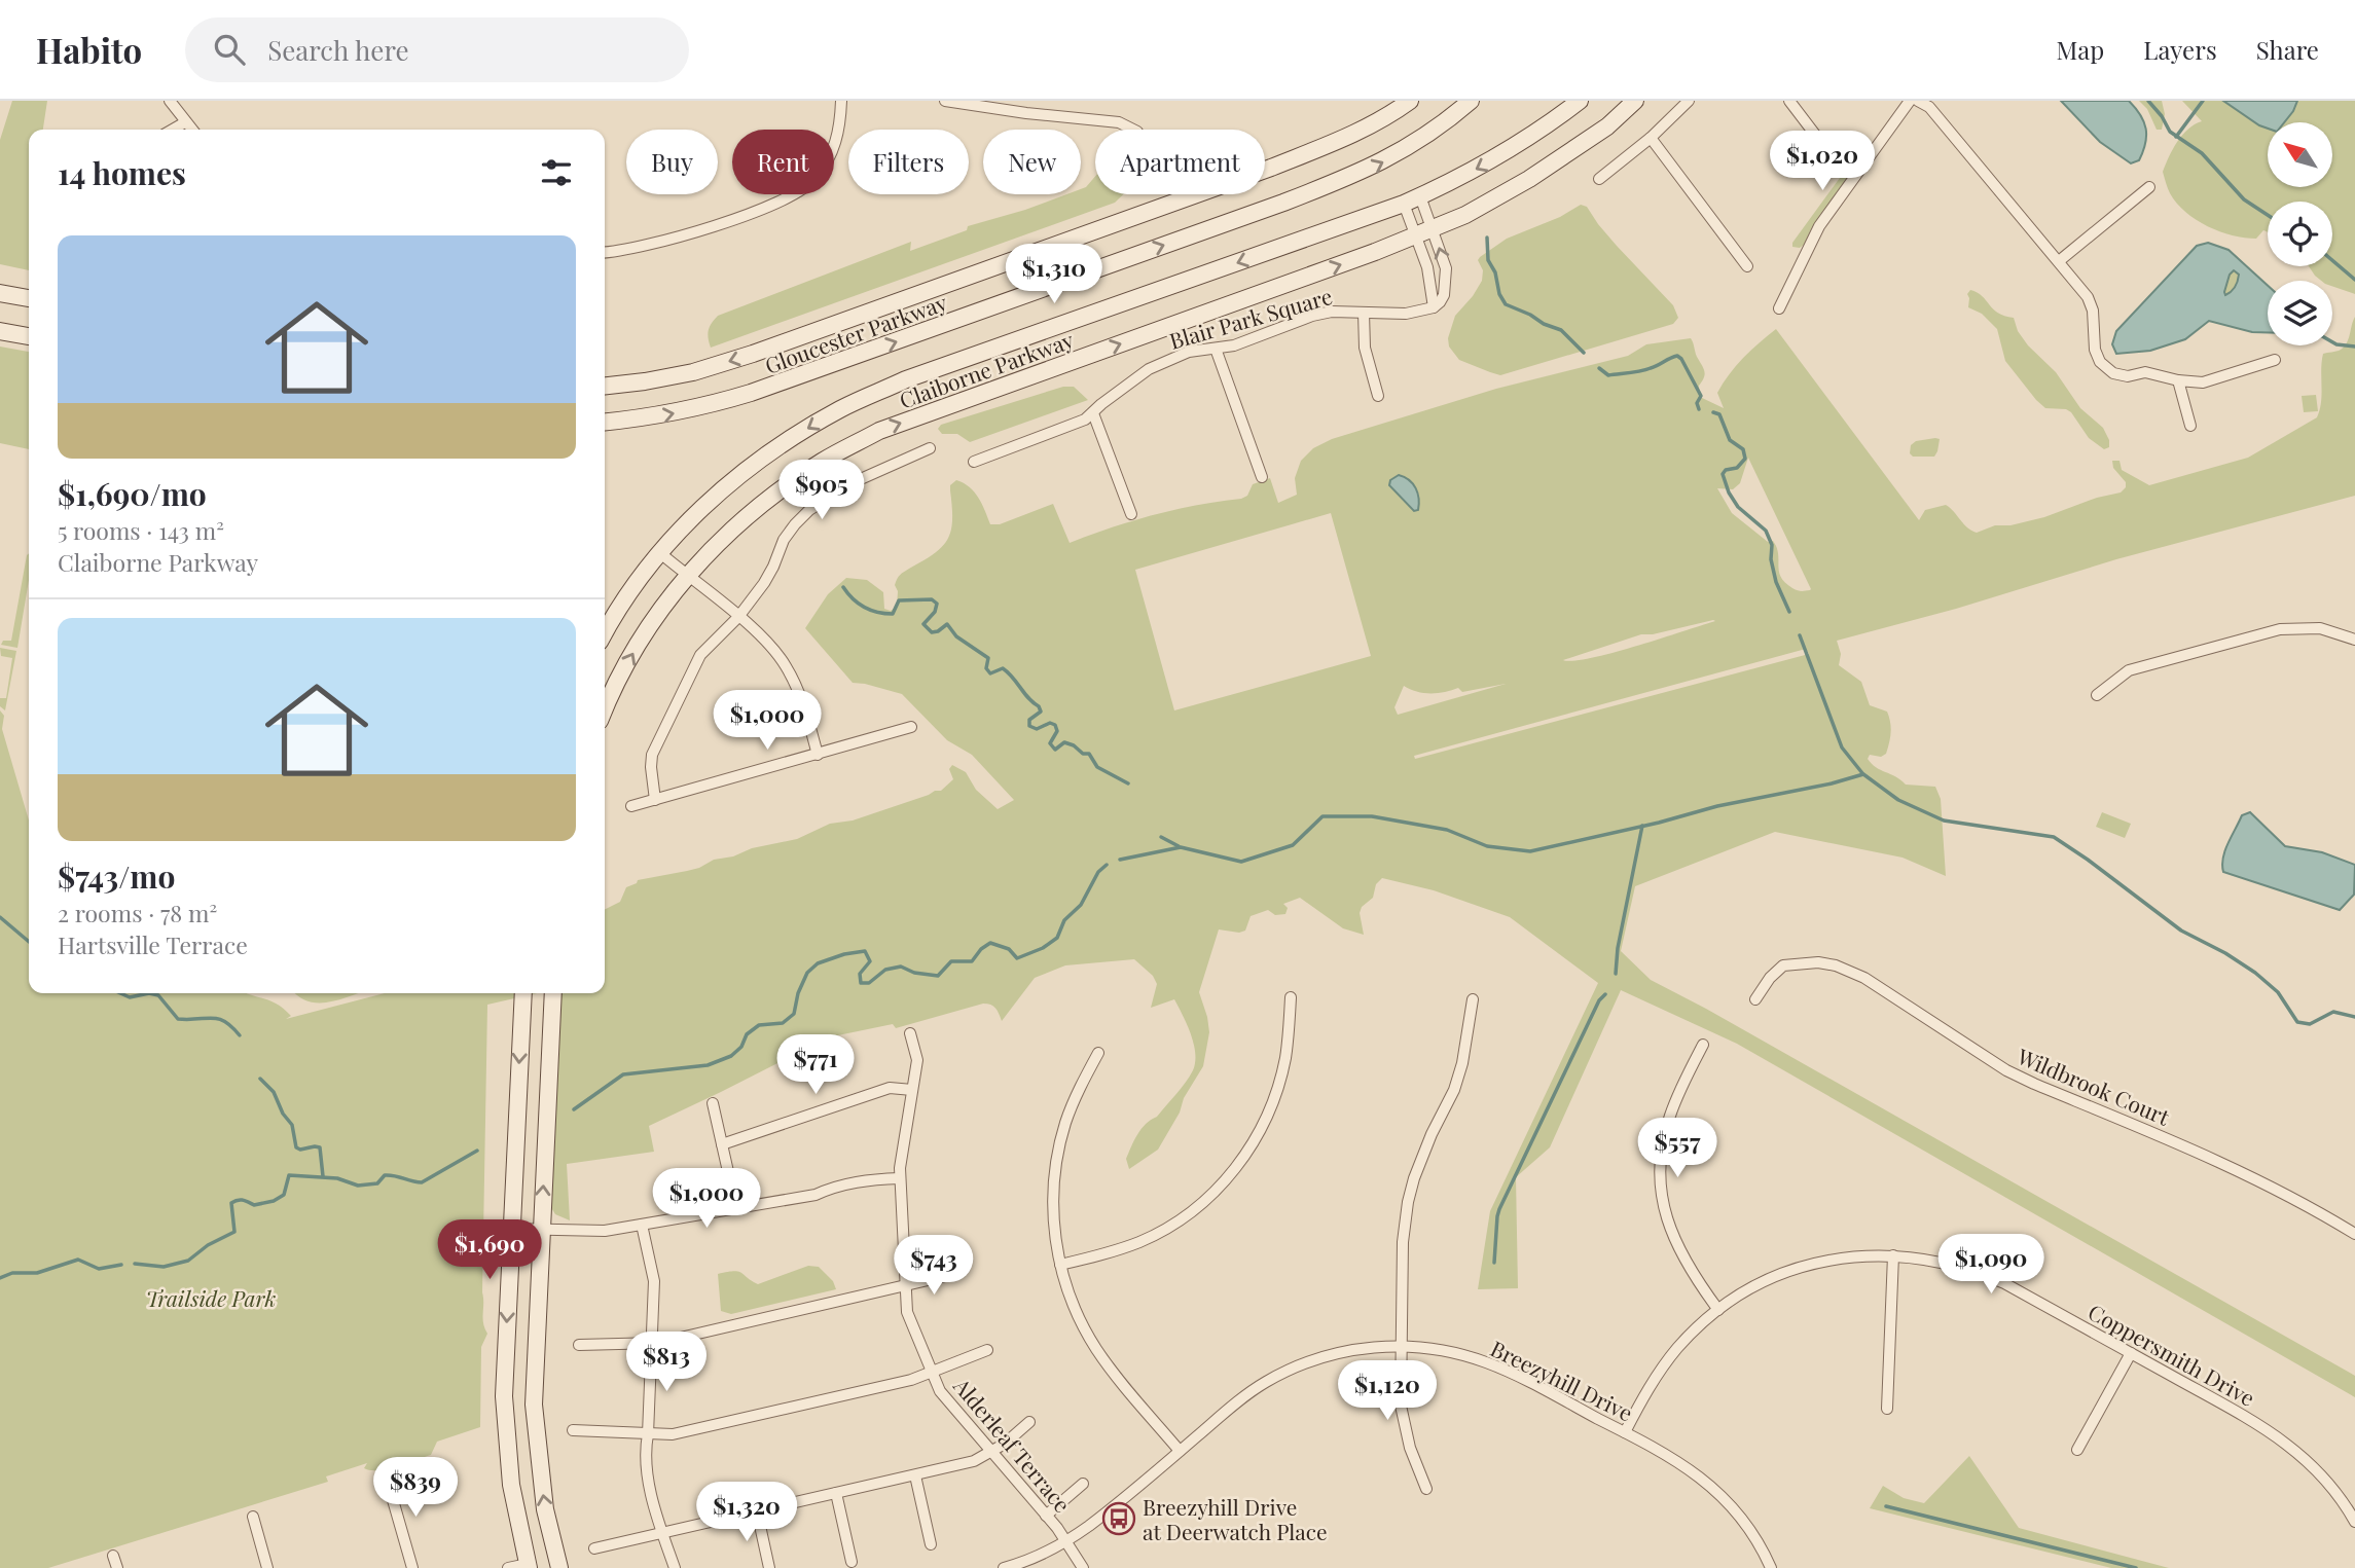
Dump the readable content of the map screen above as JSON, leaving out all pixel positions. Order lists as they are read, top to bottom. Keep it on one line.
{"streets":{"main road":["Gloucester Parkway","Claiborne Parkway"],"street":["Blair Park Square","Wildbrook Court","Coppersmith Drive","Breezyhill Drive","Alderleaf Terrace"]},"crossings":[["Coppersmith Drive","Breezyhill Drive"],["Breezyhill Drive","Alderleaf Terrace"]],"parks":["Trailside Park"],"places":{"bus stop":["Breezyhill Drive at Deerwatch Place"]},"north":"top left","page":{"header":"Habito","search":"Search here","nav":["Map","Layers","Share"],"chip":["Buy","Rent","Filters","New","Apartment"],"heading":"14 homes","price":["$1,020","$1,310","$905","$1,000","$771","$557","$1,000","$1,690","$1,090","$743","$813","$1,120","$839","$1,320"],"list":[{"name":"$1,690/mo","note":"5 rooms · 143 m² · Claiborne Parkway"},{"name":"$743/mo","note":"2 rooms · 78 m² · Hartsville Terrace"}]}}
